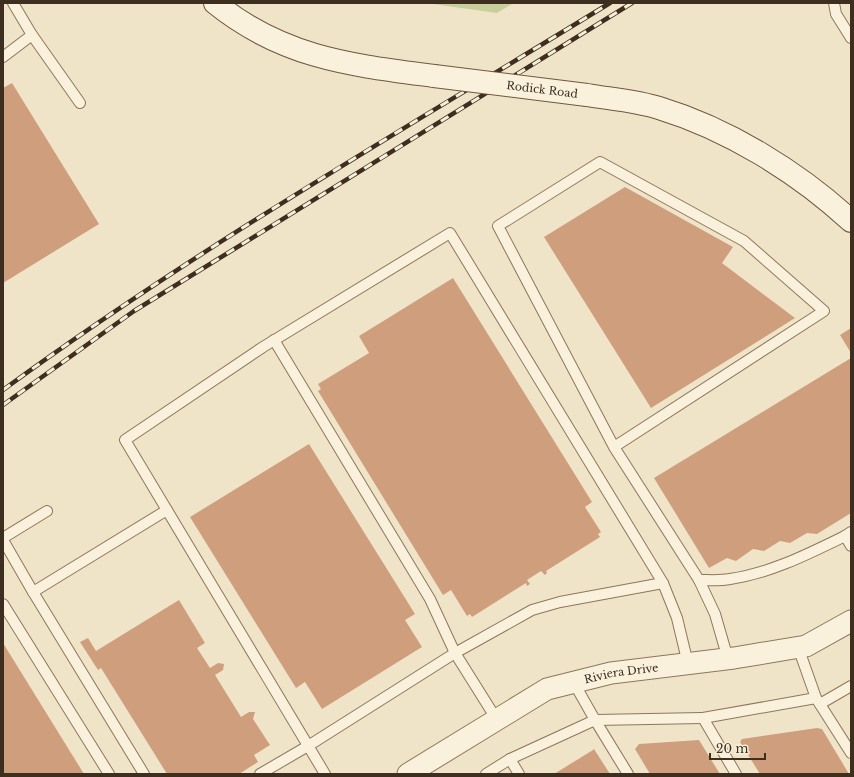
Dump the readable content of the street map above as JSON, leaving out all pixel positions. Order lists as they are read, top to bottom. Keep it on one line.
{"streets":{"street":["Rodick Road","Riviera Drive"]},"scale_bar":"20 m"}
